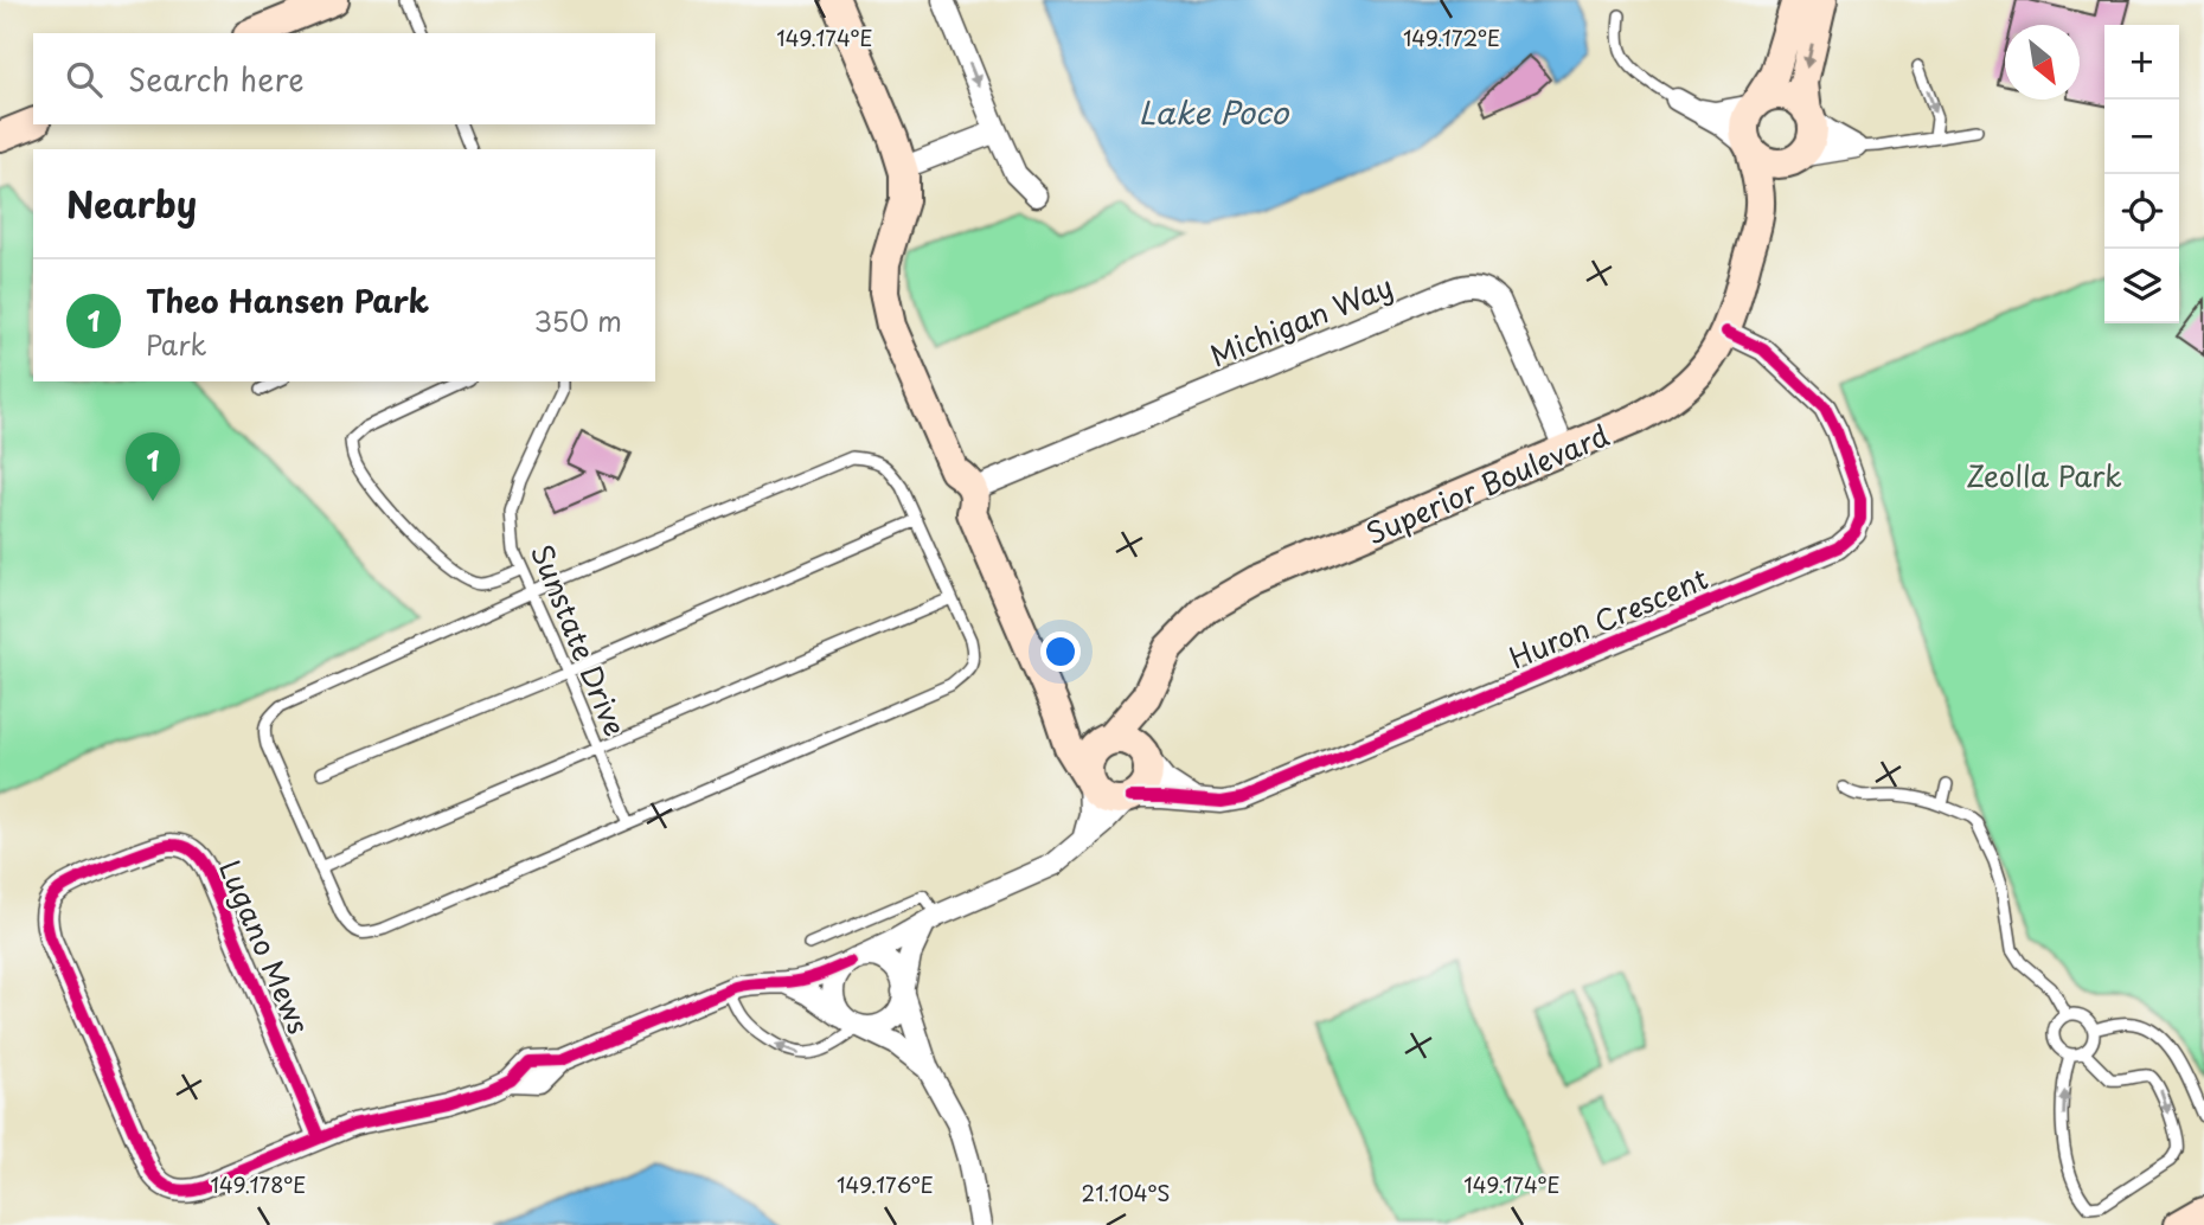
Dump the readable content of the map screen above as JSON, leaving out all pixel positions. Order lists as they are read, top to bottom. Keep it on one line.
{"streets":{"street":["Michigan Way","Superior Boulevard","Huron Crescent","Lugano Mews"],"lane":["Sunstate Drive"]},"crossings":[["Michigan Way","Superior Boulevard"],["Superior Boulevard","Huron Crescent"]],"water":["Lake Poco"],"parks":["Zeolla Park"],"north":"bottom right","page":{"map_buttons":["+","−"],"search":"Search here","heading":"Nearby","list":[{"mark":"1","name":"Theo Hansen Park","note":"Park","value":"350 m"}],"pins":"1"},"coordinates":["149.174°E","149.172°E","149.178°E","149.176°E","21.104°S"]}
